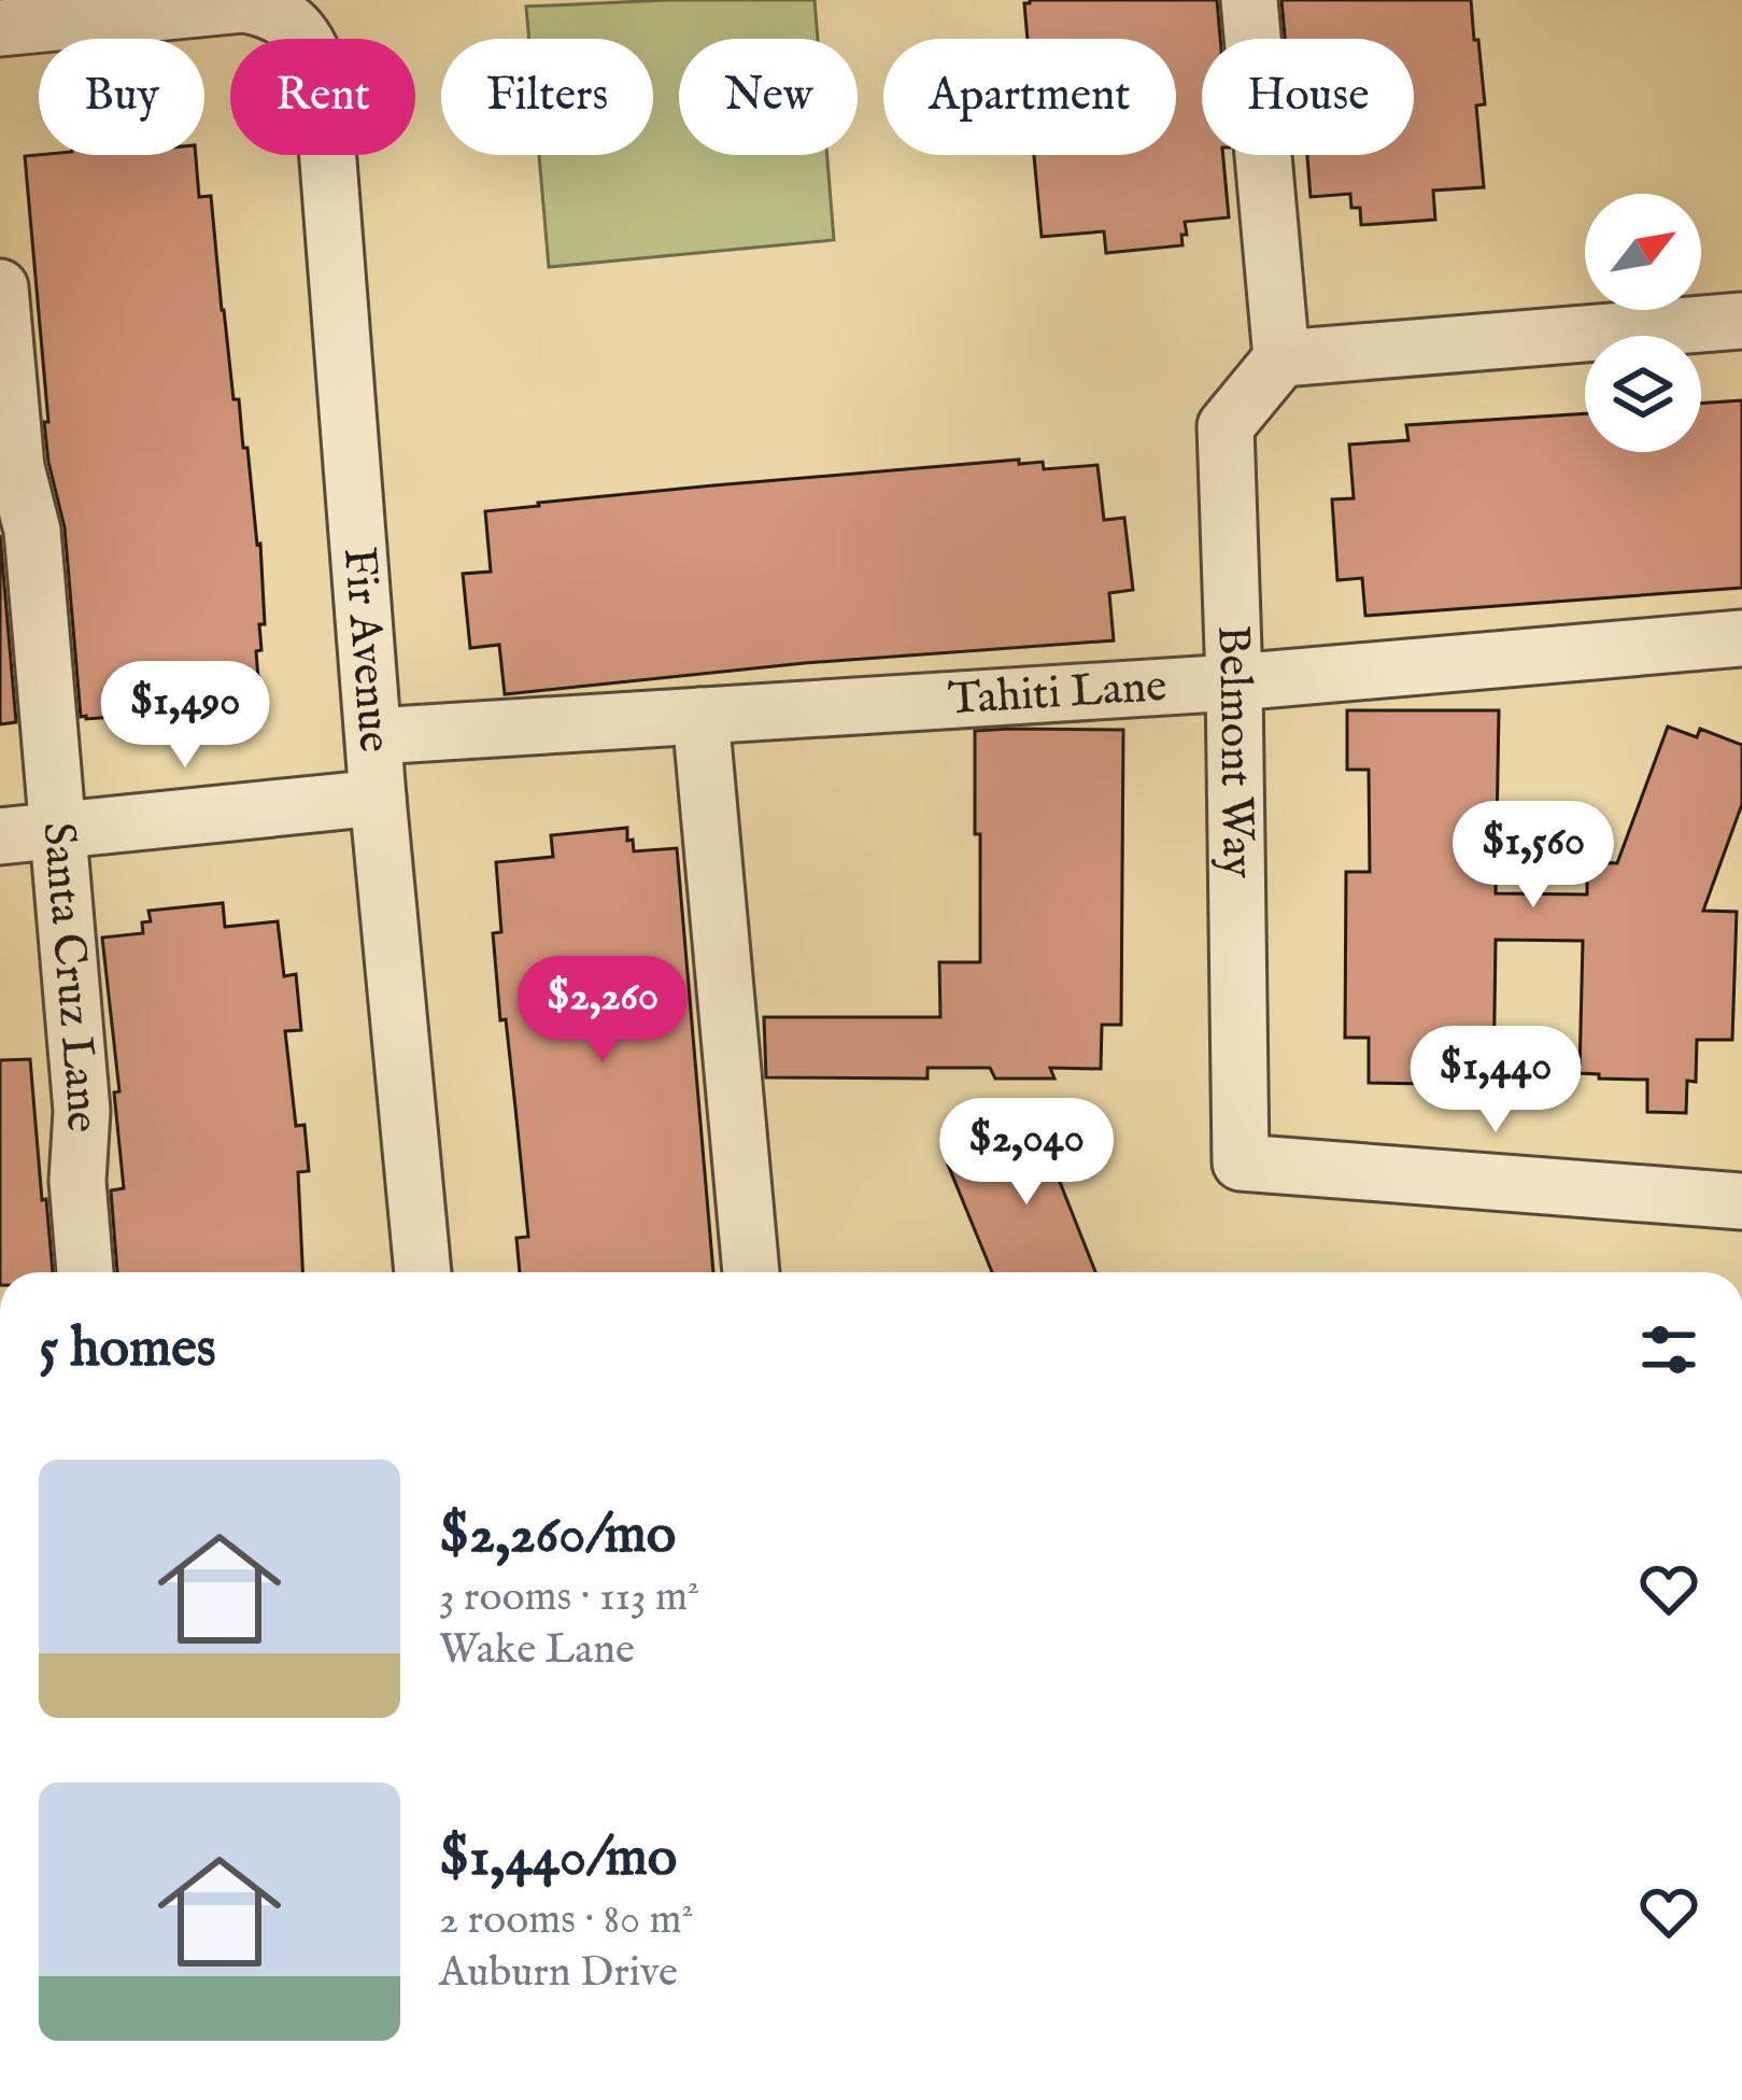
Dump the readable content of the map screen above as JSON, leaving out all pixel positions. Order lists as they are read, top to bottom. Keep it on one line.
{"streets":{"street":["Fir Avenue","Tahiti Lane","Belmont Way","Santa Cruz Lane"]},"crossings":[["Fir Avenue","Tahiti Lane"],["Tahiti Lane","Belmont Way"]],"north":"top right","page":{"chip":["Buy","Rent","Filters","New","Apartment","House"],"price":["$1,490","$1,560","$2,260","$1,440","$2,040"],"heading":"5 homes","list":[{"name":"$2,260/mo","note":"3 rooms · 113 m² · Wake Lane"},{"name":"$1,440/mo","note":"2 rooms · 80 m² · Auburn Drive"}]}}
